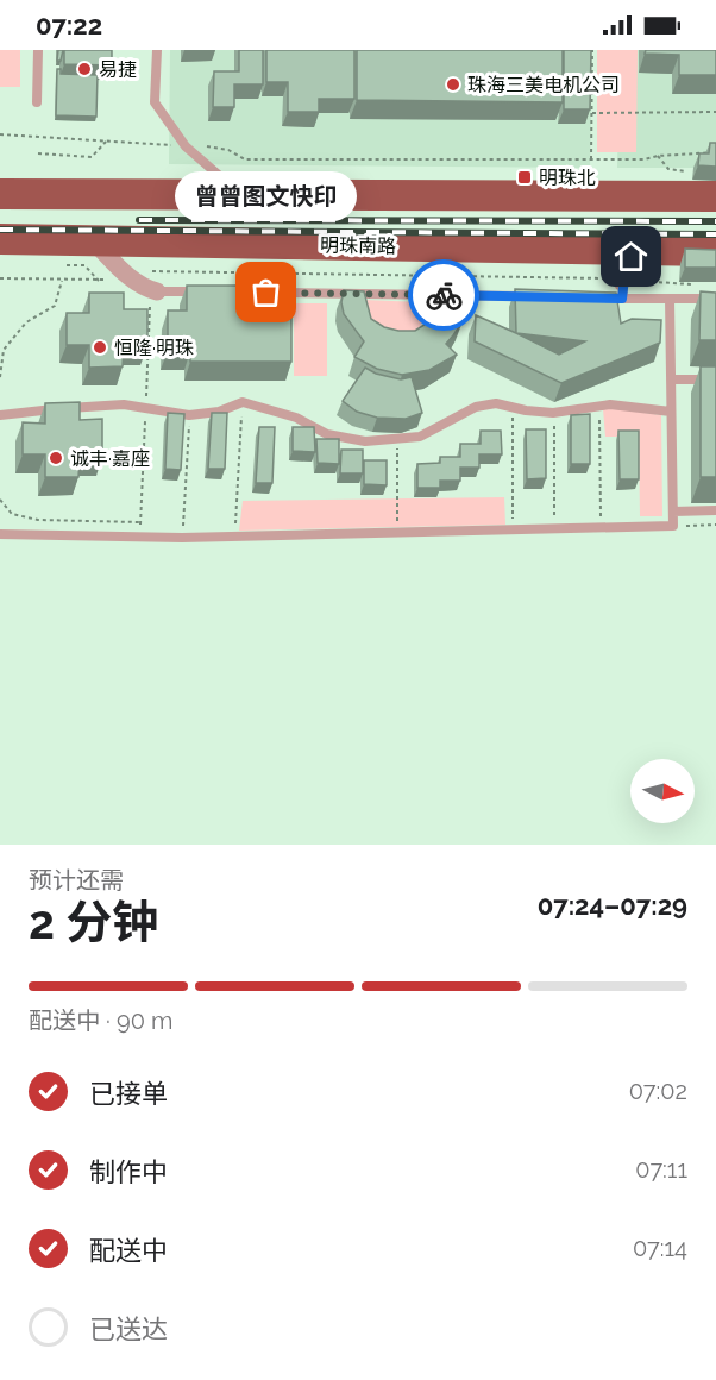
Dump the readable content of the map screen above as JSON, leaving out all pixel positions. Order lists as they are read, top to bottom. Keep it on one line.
{"streets":{"highway":["明珠南路"]},"places":{"other":["易捷","珠海三美电机公司","曾曾图文快印","恒隆·明珠","诚丰·嘉座"],"transit":["明珠北"]},"north":"right","page":{"status":"07:22","bubble":"曾曾图文快印","heading":["2 分钟","预计还需","07:24–07:29"],"bar":"配送中 · 90 m","list":[["已接单","07:02"],["制作中","07:11"],["配送中","07:14"],"已送达"]}}
